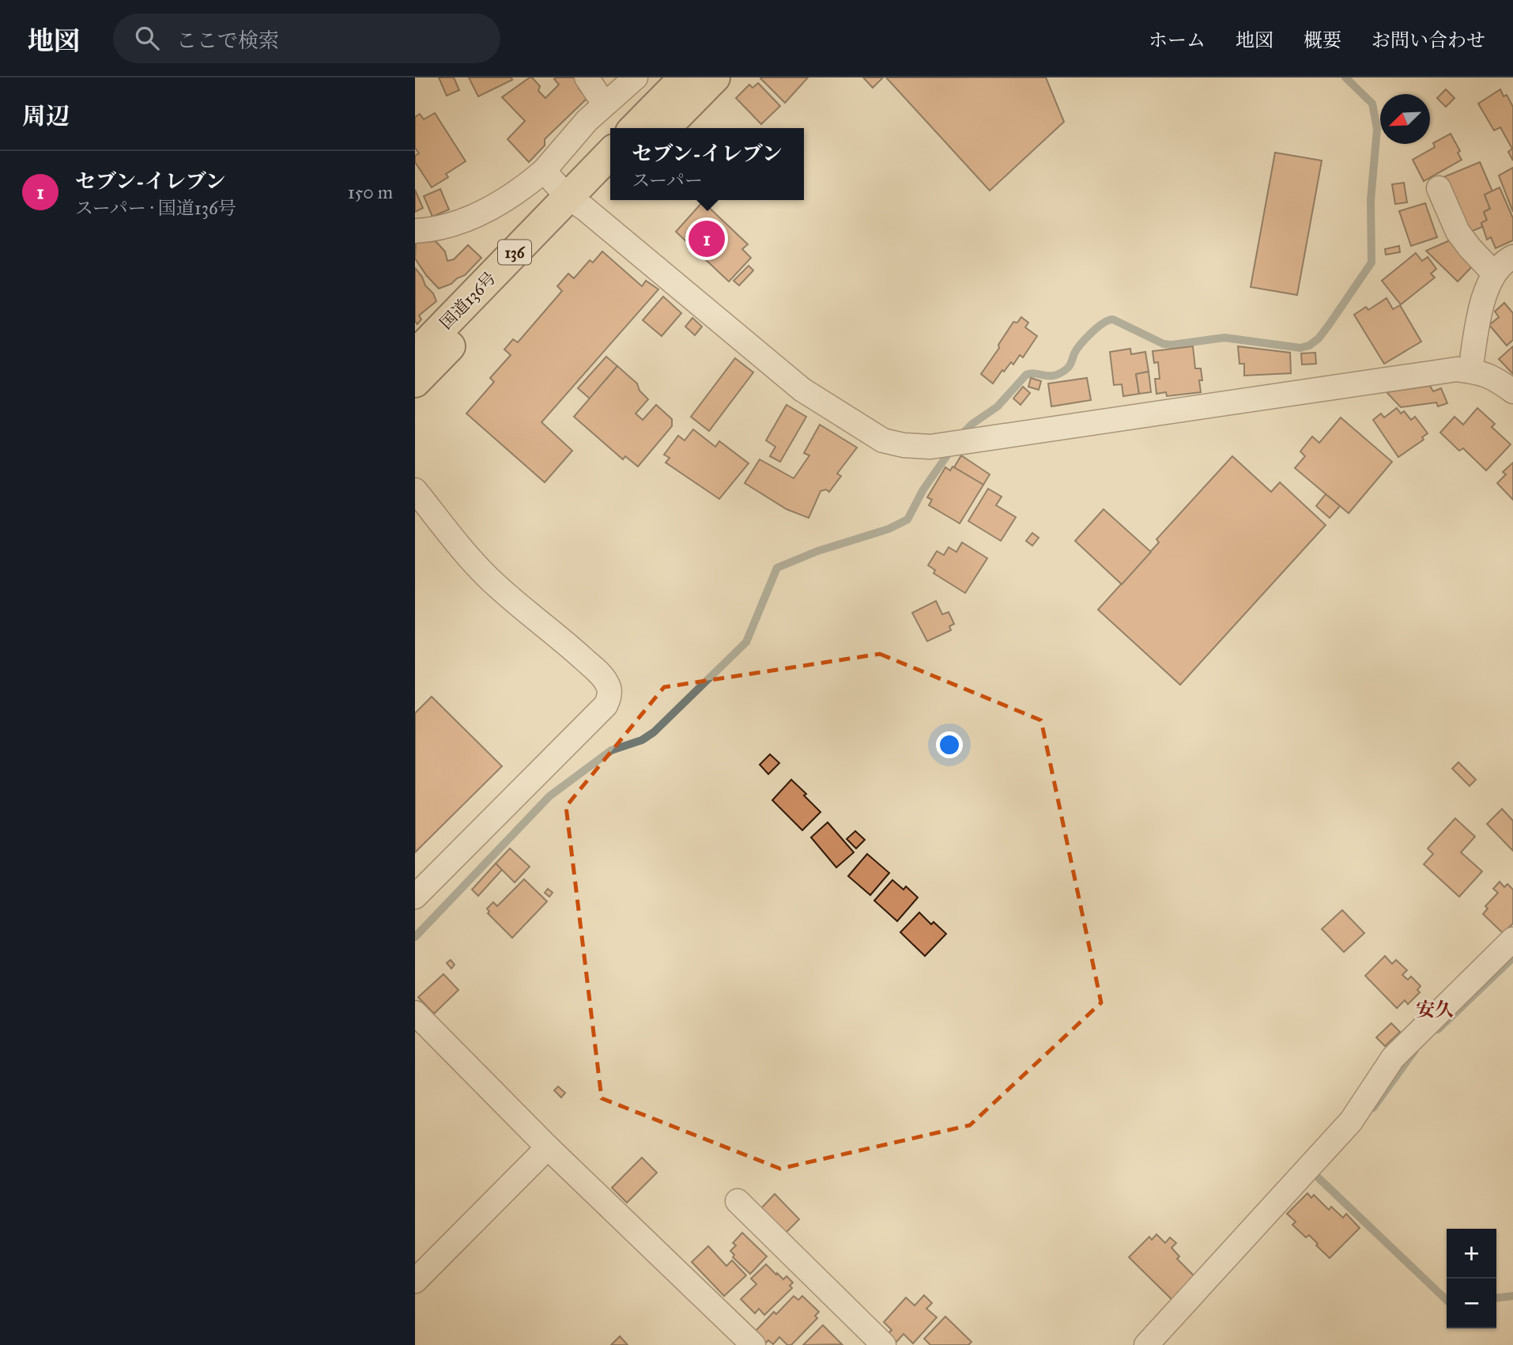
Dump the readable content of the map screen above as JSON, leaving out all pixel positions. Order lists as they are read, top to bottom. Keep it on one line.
{"streets":{"highway":["136","国道136号"]},"districts":["安久"],"north":"bottom left","page":{"header":"地図","search":"ここで検索","nav":["ホーム","地図","概要","お問い合わせ"],"heading":"周辺","popup":["セブン-イレブン","スーパー"],"list":[{"mark":"1","name":"セブン-イレブン","note":"スーパー · 国道136号","value":"150 m"}],"pins":"1","map_buttons":["+","−"]}}
